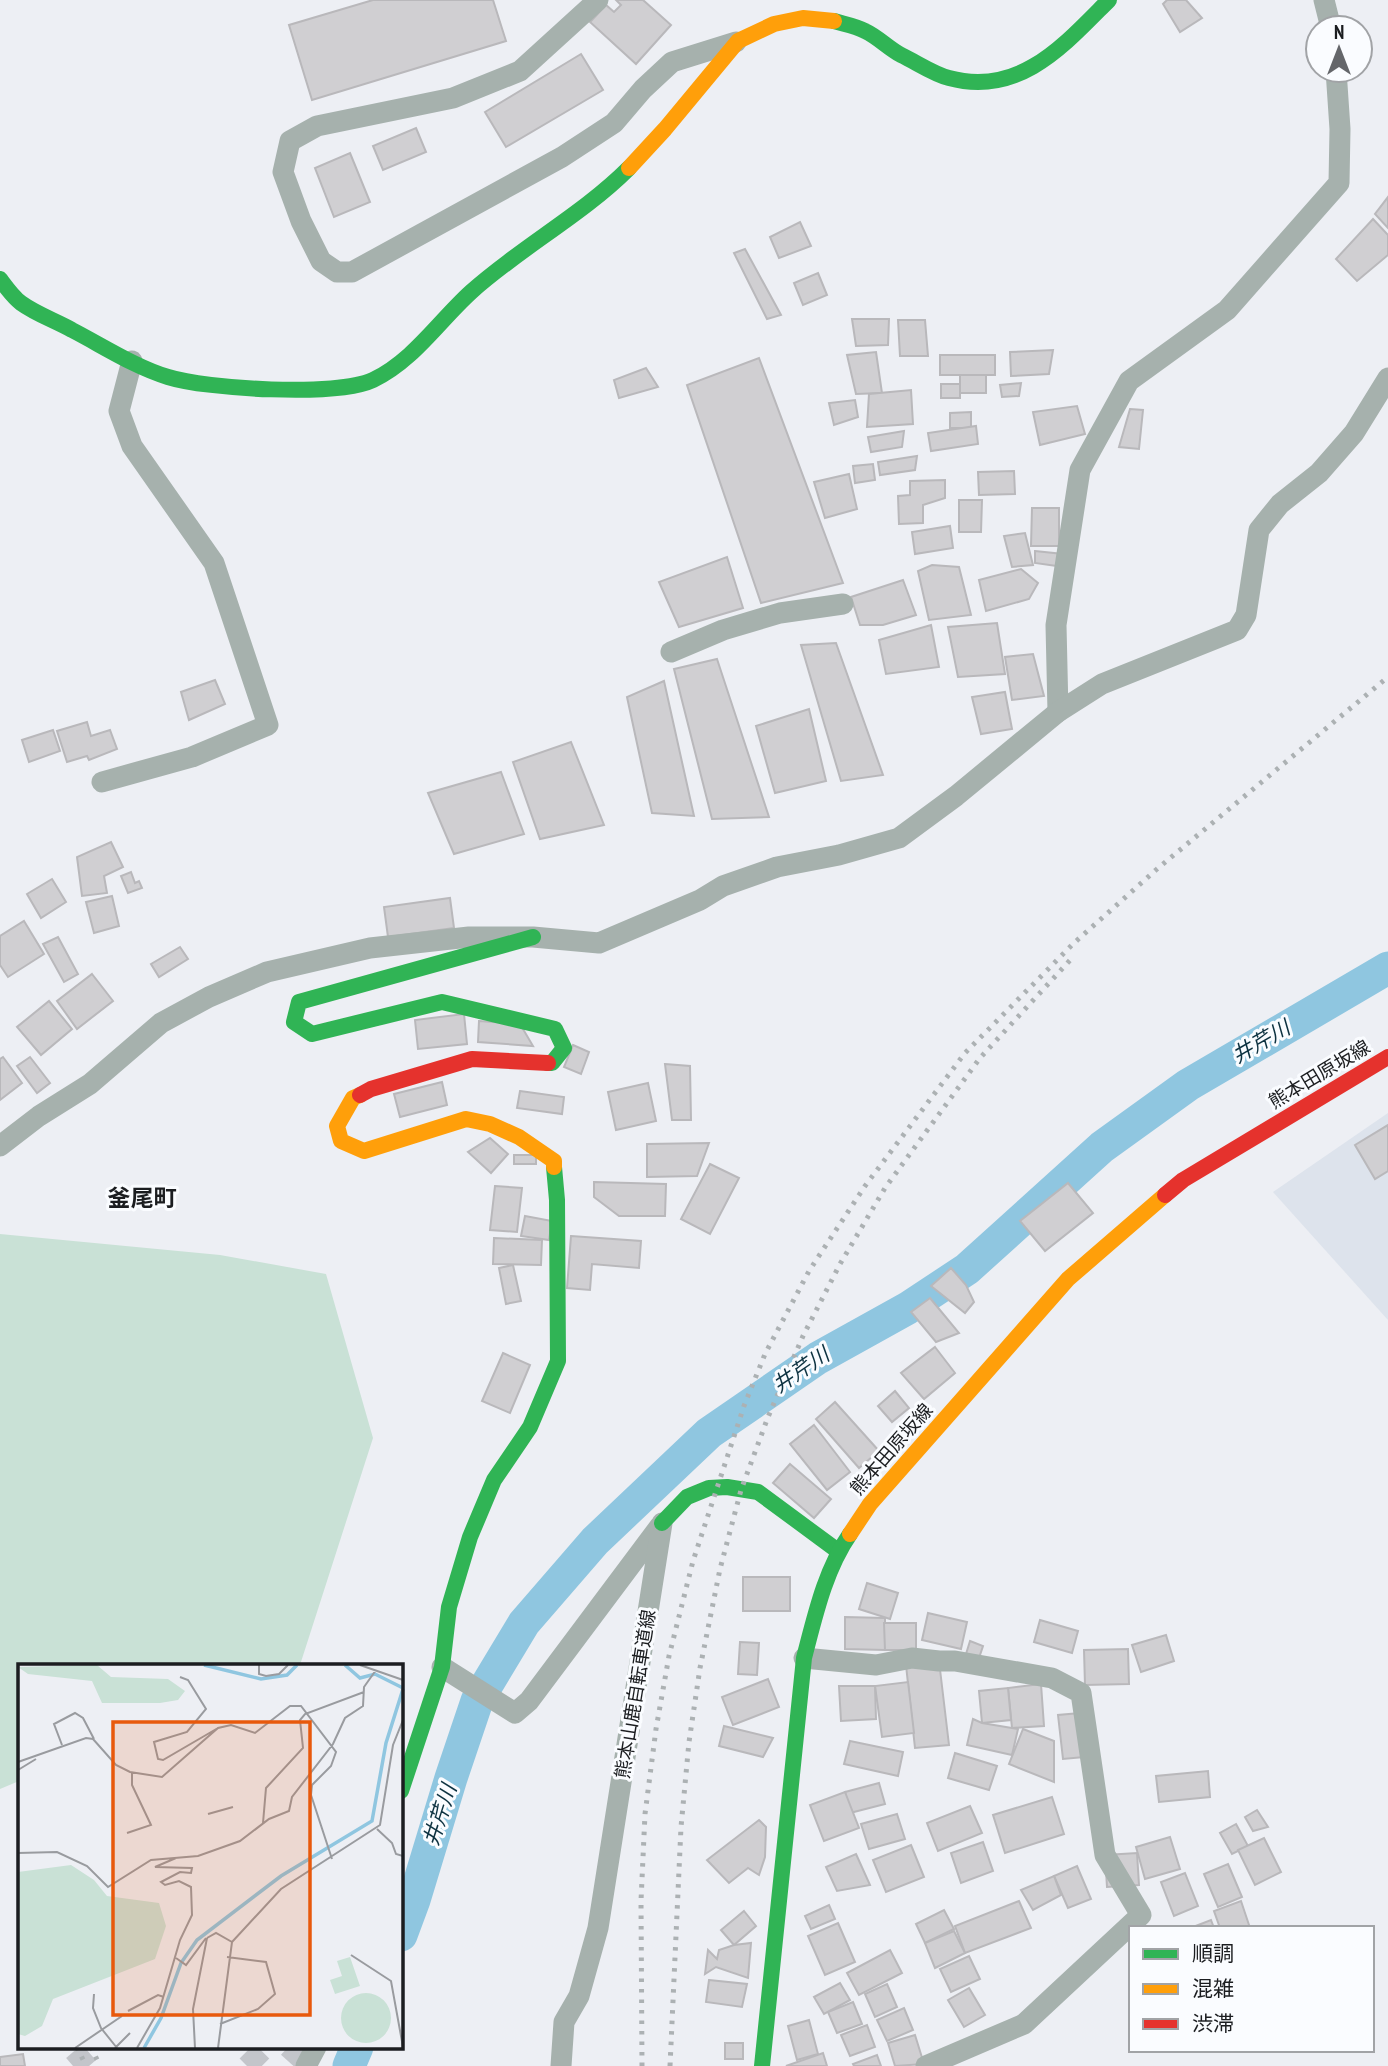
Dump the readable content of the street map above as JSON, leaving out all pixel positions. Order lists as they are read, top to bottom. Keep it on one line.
{"streets":{"street":["熊本田原坂線","熊本山鹿自転車道線"]},"districts":["釜尾町"],"water":["井芹川"],"legend":["順調","混雑","渋滞"],"north":"top"}
